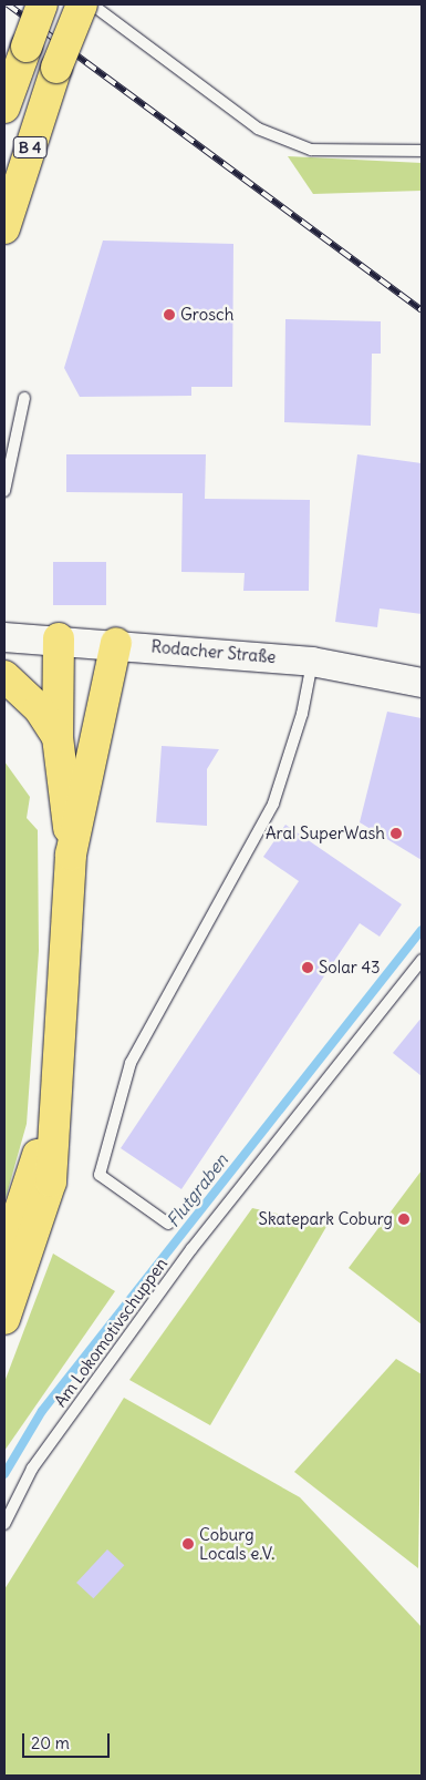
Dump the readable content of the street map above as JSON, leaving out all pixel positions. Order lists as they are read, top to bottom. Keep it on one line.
{"streets":{"highway":["B 4"],"street":["Rodacher Straße"],"lane":["Am Lokomotivschuppen"]},"water":["Flutgraben"],"places":["Grosch","Aral SuperWash","Solar 43","Skatepark Coburg","Coburg Locals e.V."],"scale_bar":"20 m"}
